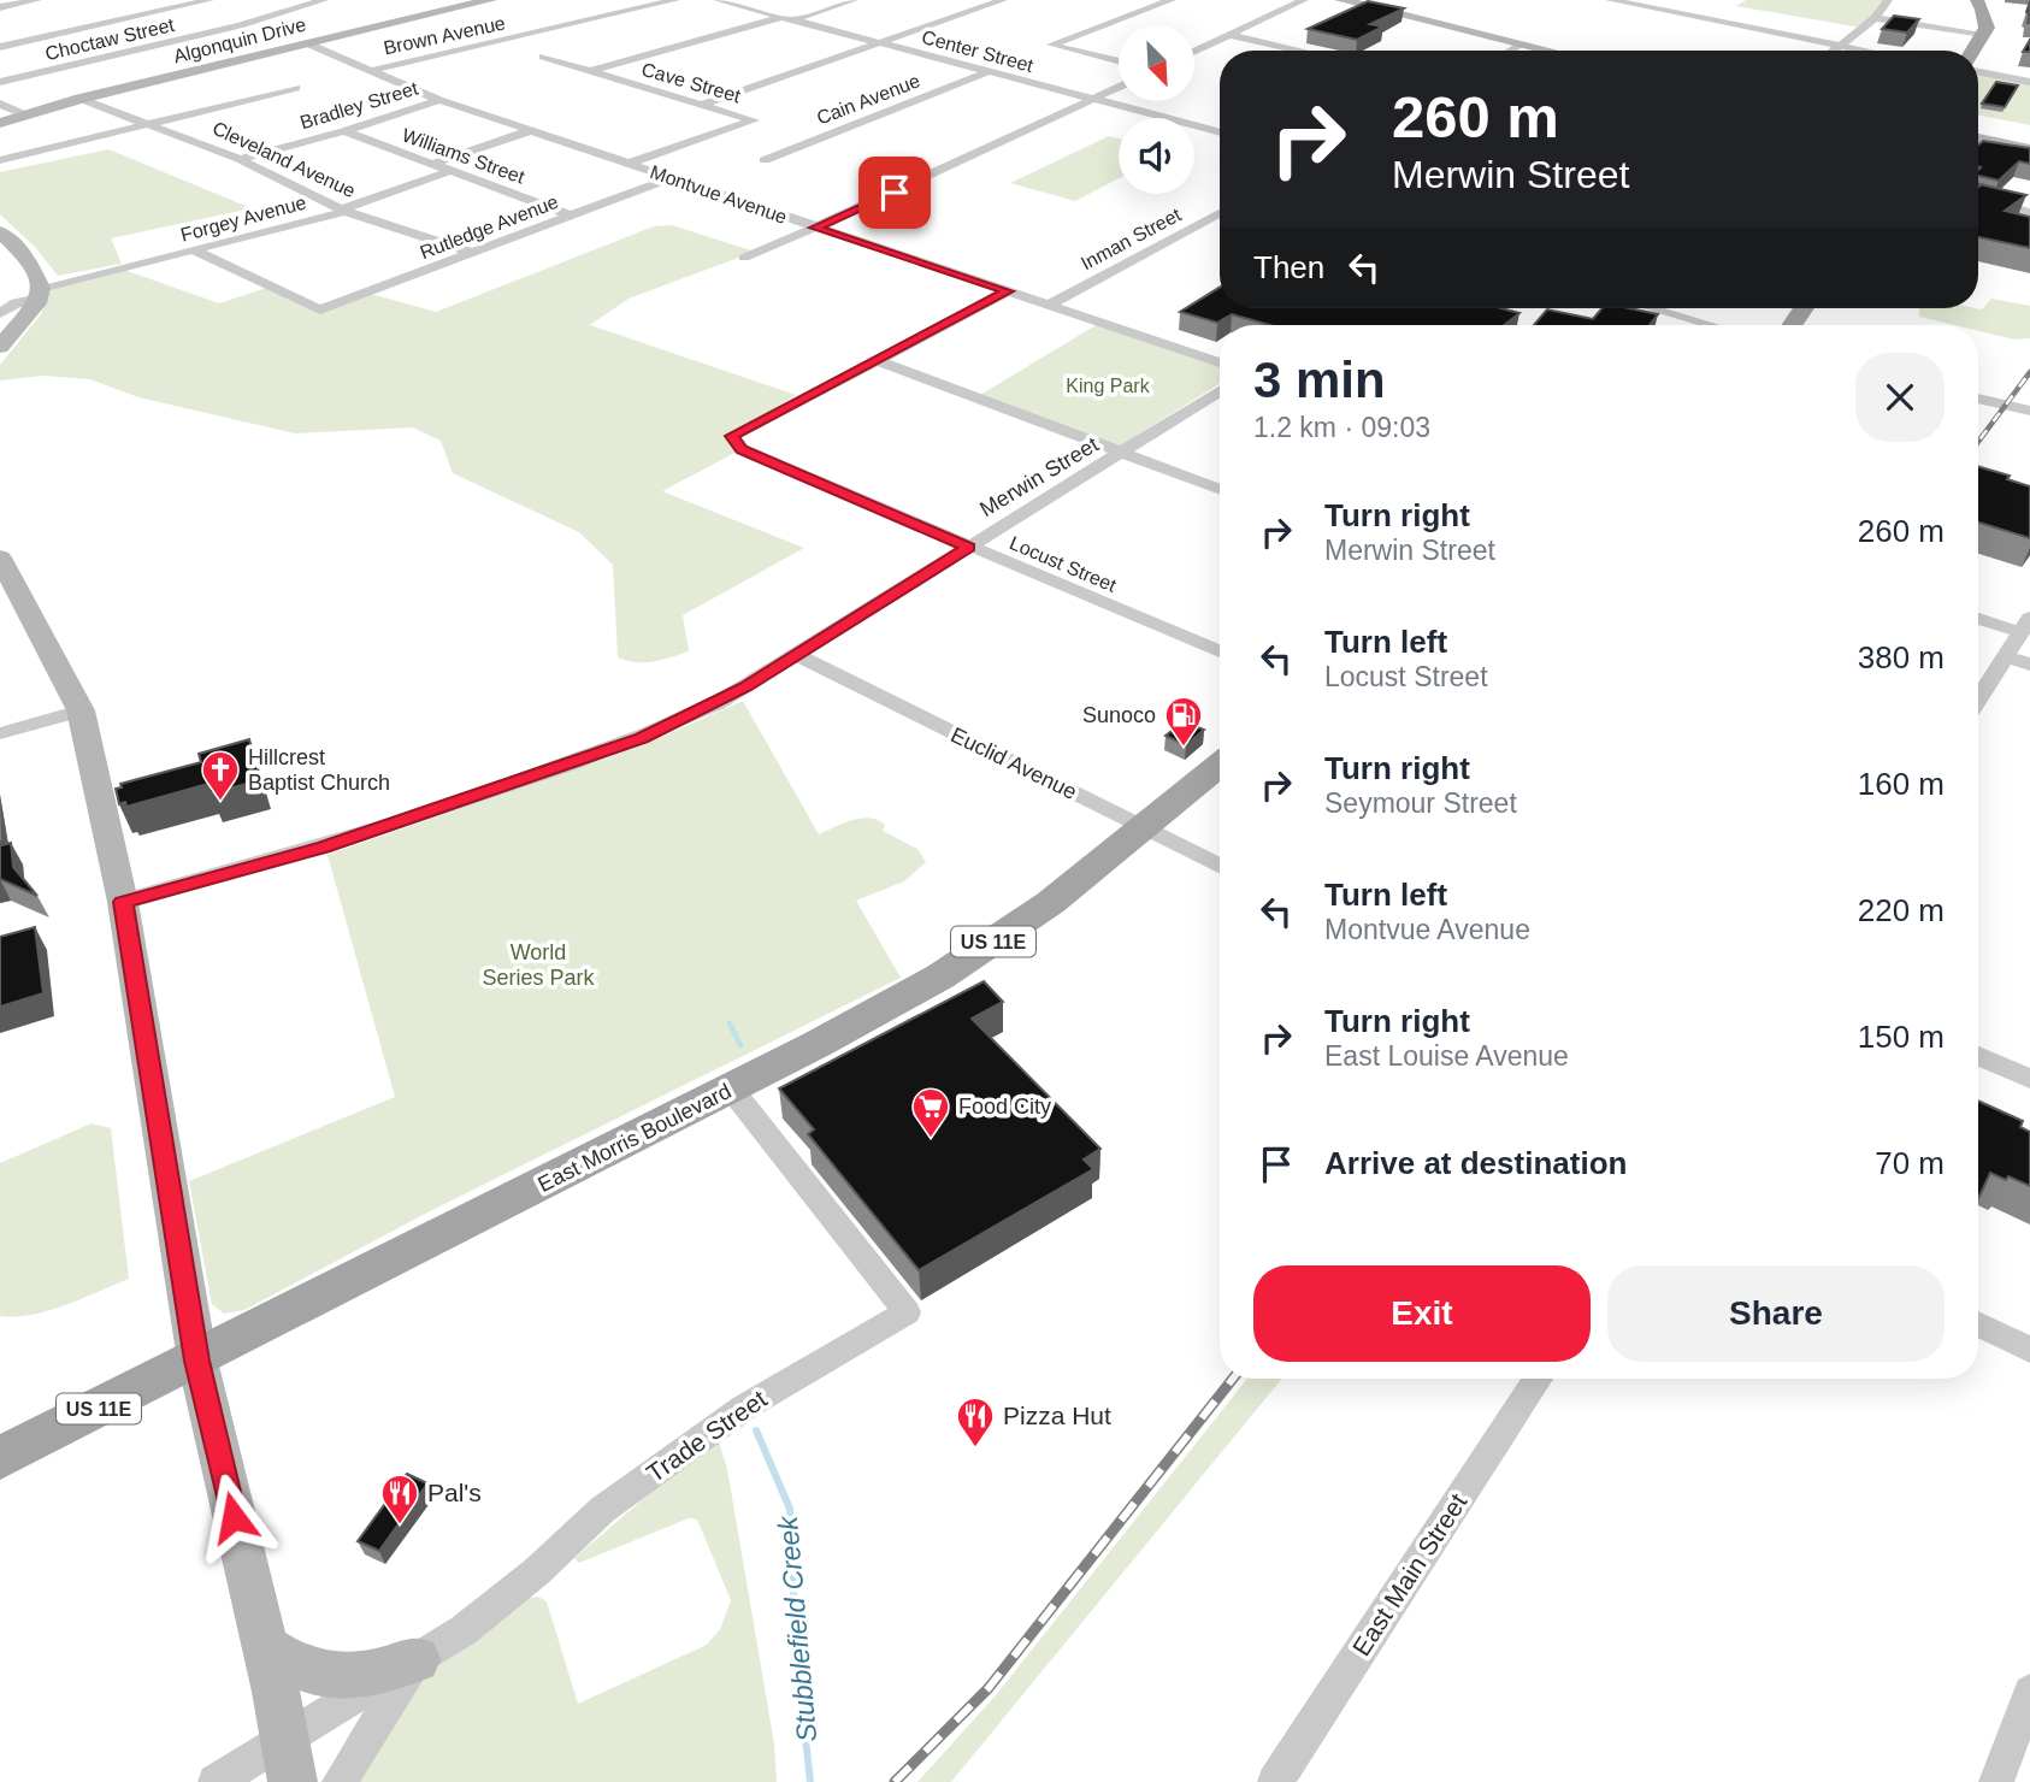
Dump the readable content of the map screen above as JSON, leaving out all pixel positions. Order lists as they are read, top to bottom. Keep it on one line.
{"streets":{"main road":["US 11E","East Morris Boulevard"],"street":["Brown Avenue","Choctaw Street","Algonquin Drive","Center Street","Cave Street","Cain Avenue","Bradley Street","Williams Street","Cleveland Avenue","Montvue Avenue","Forgey Avenue","Rutledge Avenue","Inman Street","Merwin Street","Locust Street","Euclid Avenue","Trade Street","East Main Street"]},"crossings":[["Brown Avenue","Montvue Avenue"],["Algonquin Drive","Cleveland Avenue"],["Algonquin Drive","Montvue Avenue"],["Center Street","Cain Avenue"],["Cave Street","Montvue Avenue"],["Bradley Street","Williams Street"],["Bradley Street","Cleveland Avenue"],["Bradley Street","Montvue Avenue"],["Williams Street","Forgey Avenue"],["Williams Street","Rutledge Avenue"],["Cleveland Avenue","Forgey Avenue"],["Cleveland Avenue","Rutledge Avenue"],["Montvue Avenue","Rutledge Avenue"],["Montvue Avenue","Inman Street"],["Forgey Avenue","Rutledge Avenue"],["Merwin Street","Locust Street"],["Merwin Street","Euclid Avenue"],["Euclid Avenue","East Morris Boulevard"],["East Morris Boulevard","Trade Street"]],"water":["Stubblefield Creek"],"parks":["King Park","World Series Park"],"places":{"fuel station":["Sunoco"],"church":["Hillcrest Baptist Church"],"supermarket":["Food City"],"restaurant":["Pizza Hut","Pal's"]},"north":"bottom right","page":{"turn":["260 m","Merwin Street"],"then":"Then","heading":["3 min","1.2 km · 09:03"],"list":[{"name":"Turn right","note":"Merwin Street","value":"260 m"},{"name":"Turn left","note":"Locust Street","value":"380 m"},{"name":"Turn right","note":"Seymour Street","value":"160 m"},{"name":"Turn left","note":"Montvue Avenue","value":"220 m"},{"name":"Turn right","note":"East Louise Avenue","value":"150 m"},{"name":"Arrive at destination","value":"70 m"}],"buttons":["Exit","Share"]}}
